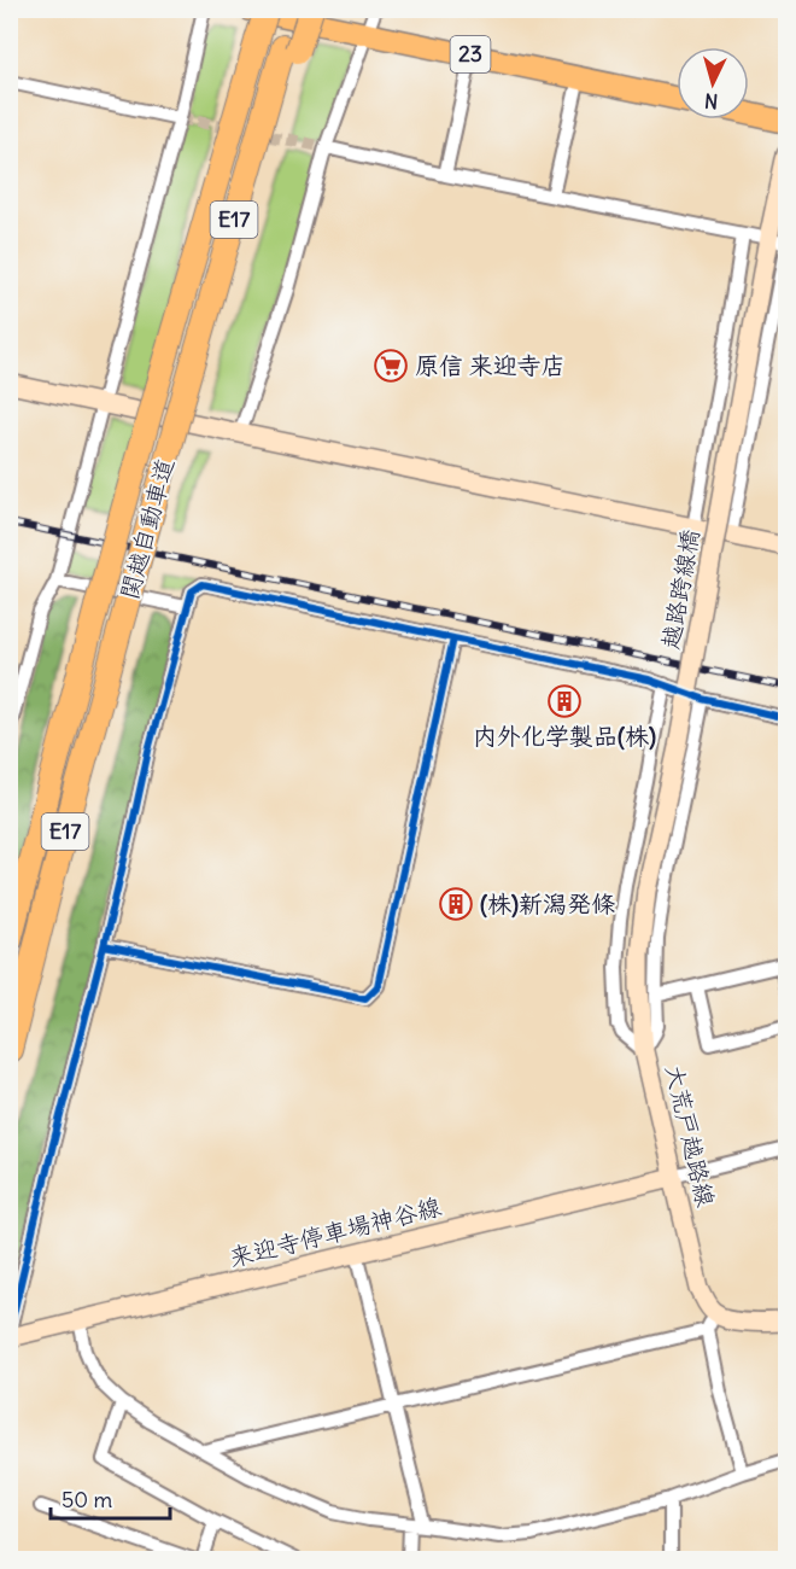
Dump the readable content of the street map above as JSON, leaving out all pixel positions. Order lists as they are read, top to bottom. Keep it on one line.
{"streets":{"highway":["E17","関越自動車道"],"main road":["23","越路跨線橋","大荒戸越路線","来迎寺停車場神谷線"]},"crossings":[["越路跨線橋","大荒戸越路線"],["大荒戸越路線","来迎寺停車場神谷線"]],"places":{"supermarket":["原信 来迎寺店"],"building":["内外化学製品(株)","(株)新潟発條"]},"scale_bar":"50 m","north":"bottom"}
